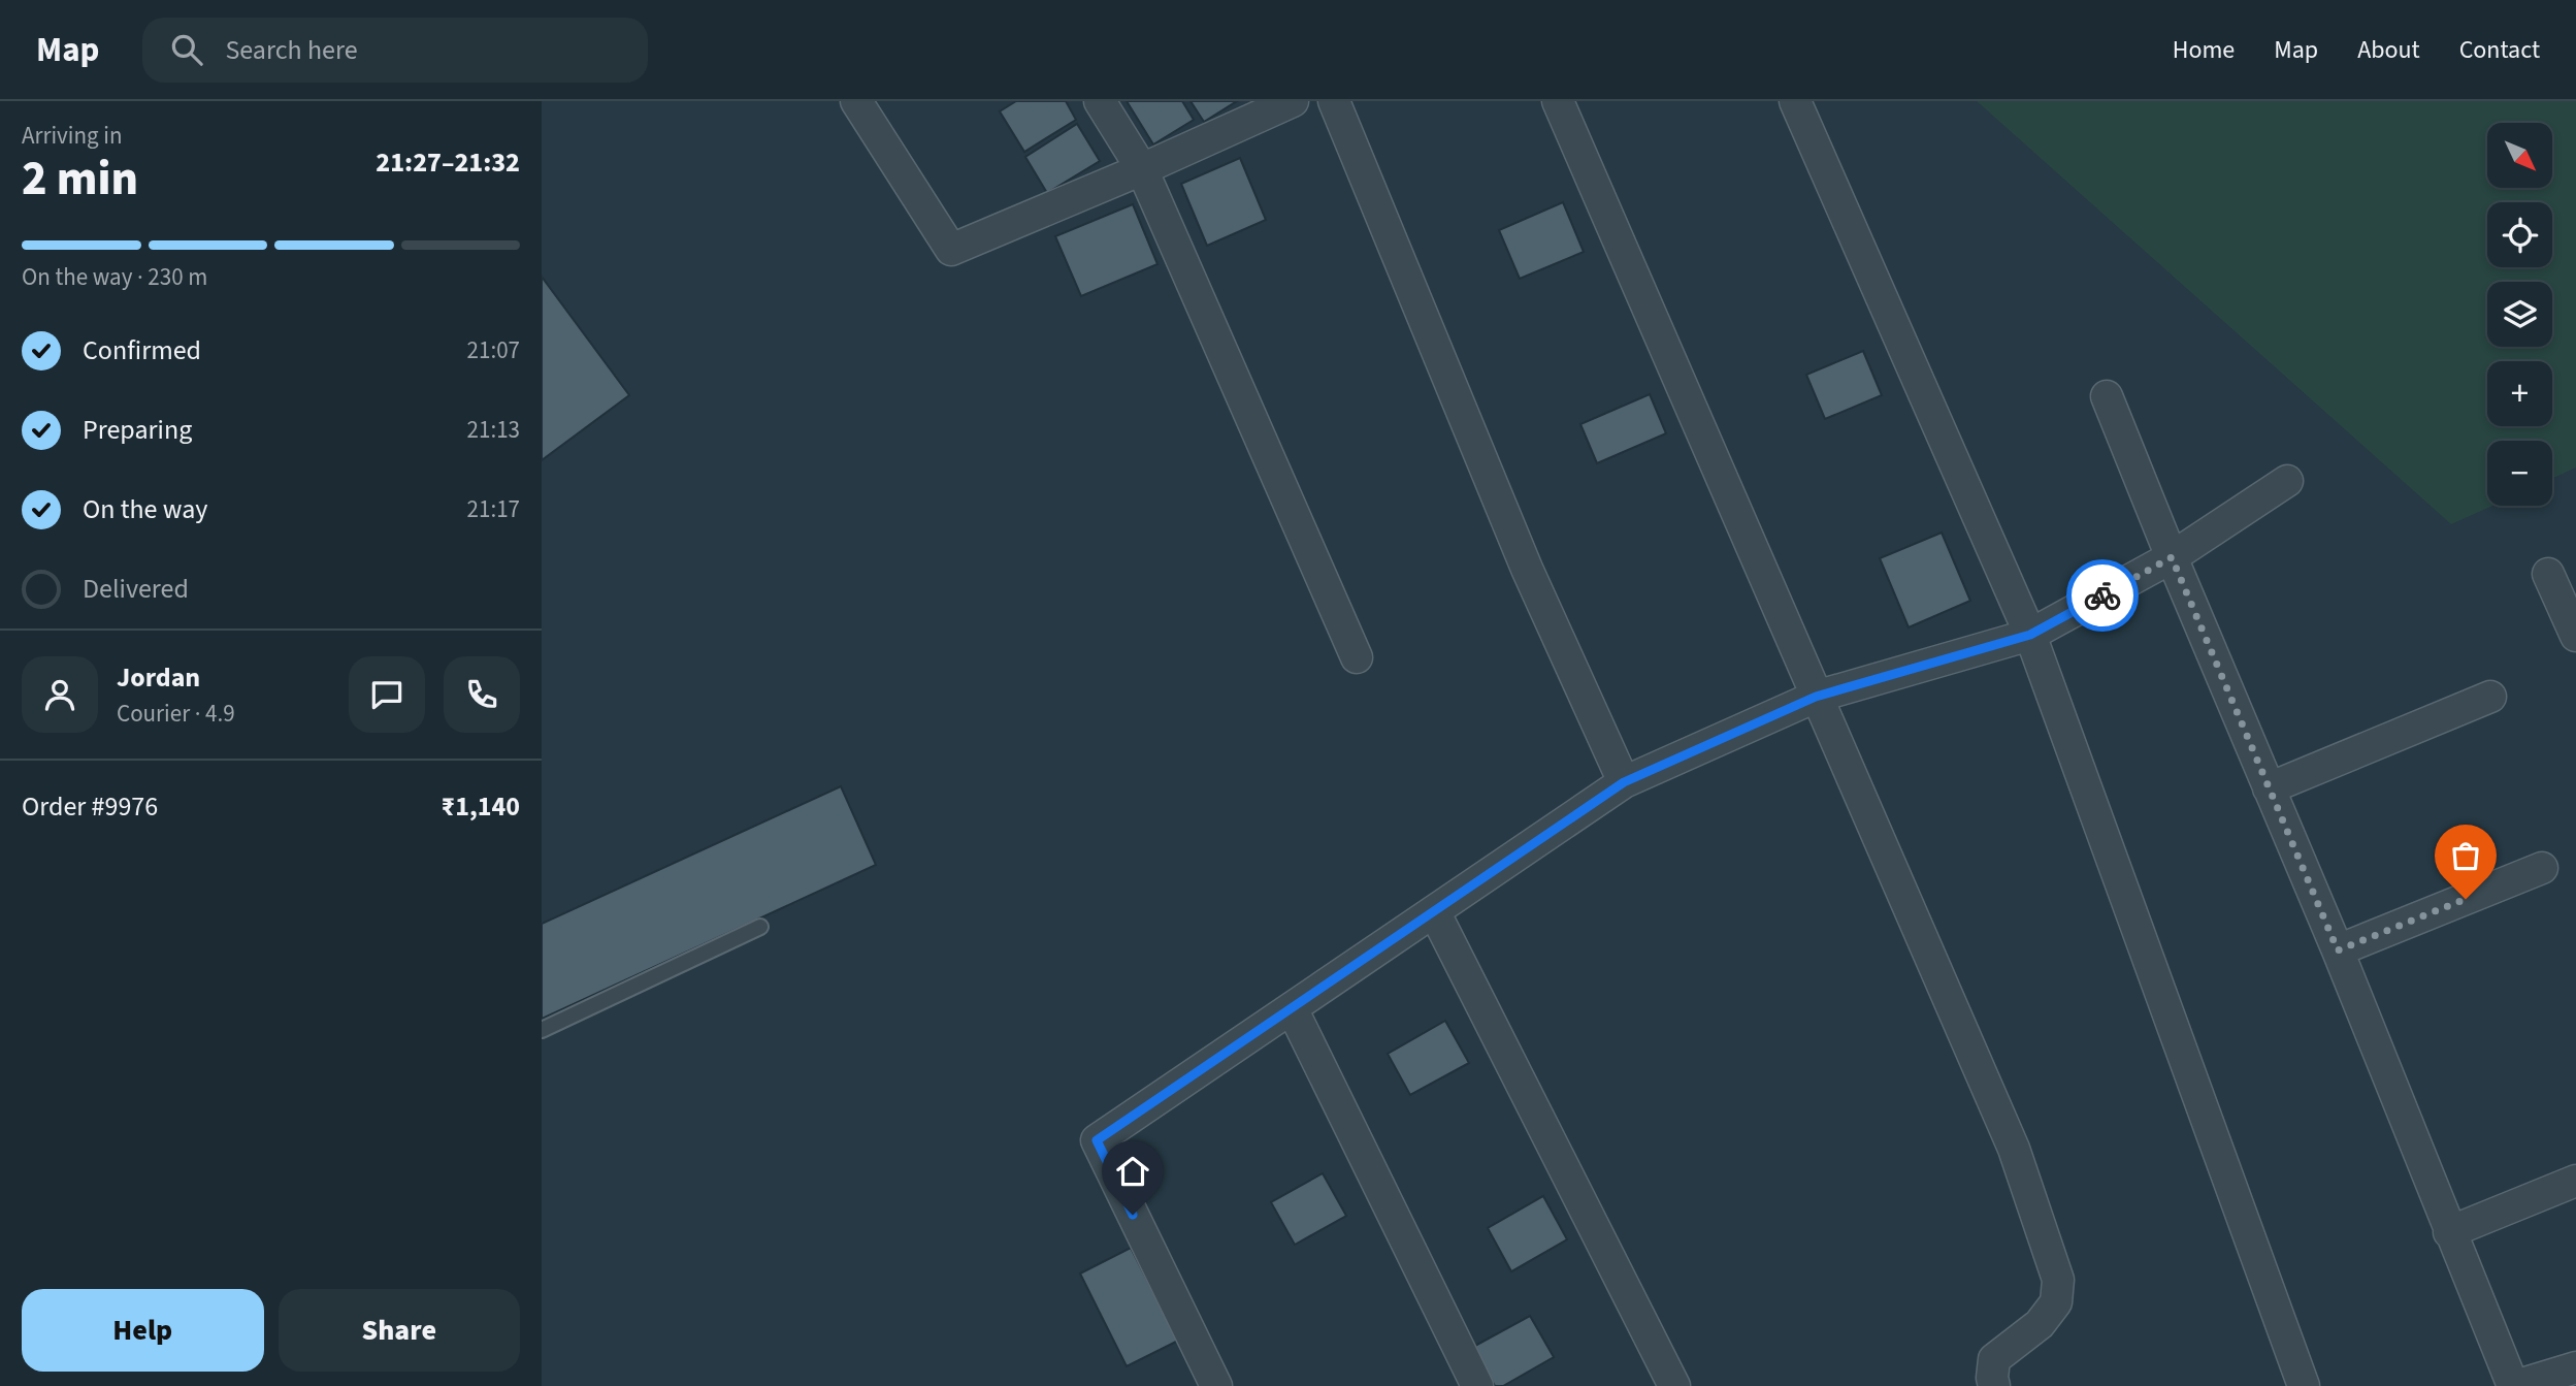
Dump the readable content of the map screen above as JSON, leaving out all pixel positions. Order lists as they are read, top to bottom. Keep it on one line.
{"north":"bottom right","page":{"header":"Map","search":"Search here","nav":["Home","Map","About","Contact"],"heading":["2 min","Arriving in","21:27–21:32"],"panel":["Jordan","Courier · 4.9","Order #9976","₹1,140"],"map_buttons":["+","−"],"bar":"On the way · 230 m","list":[["Confirmed","21:07"],["Preparing","21:13"],["On the way","21:17"],"Delivered"],"buttons":["Help","Share"]}}
